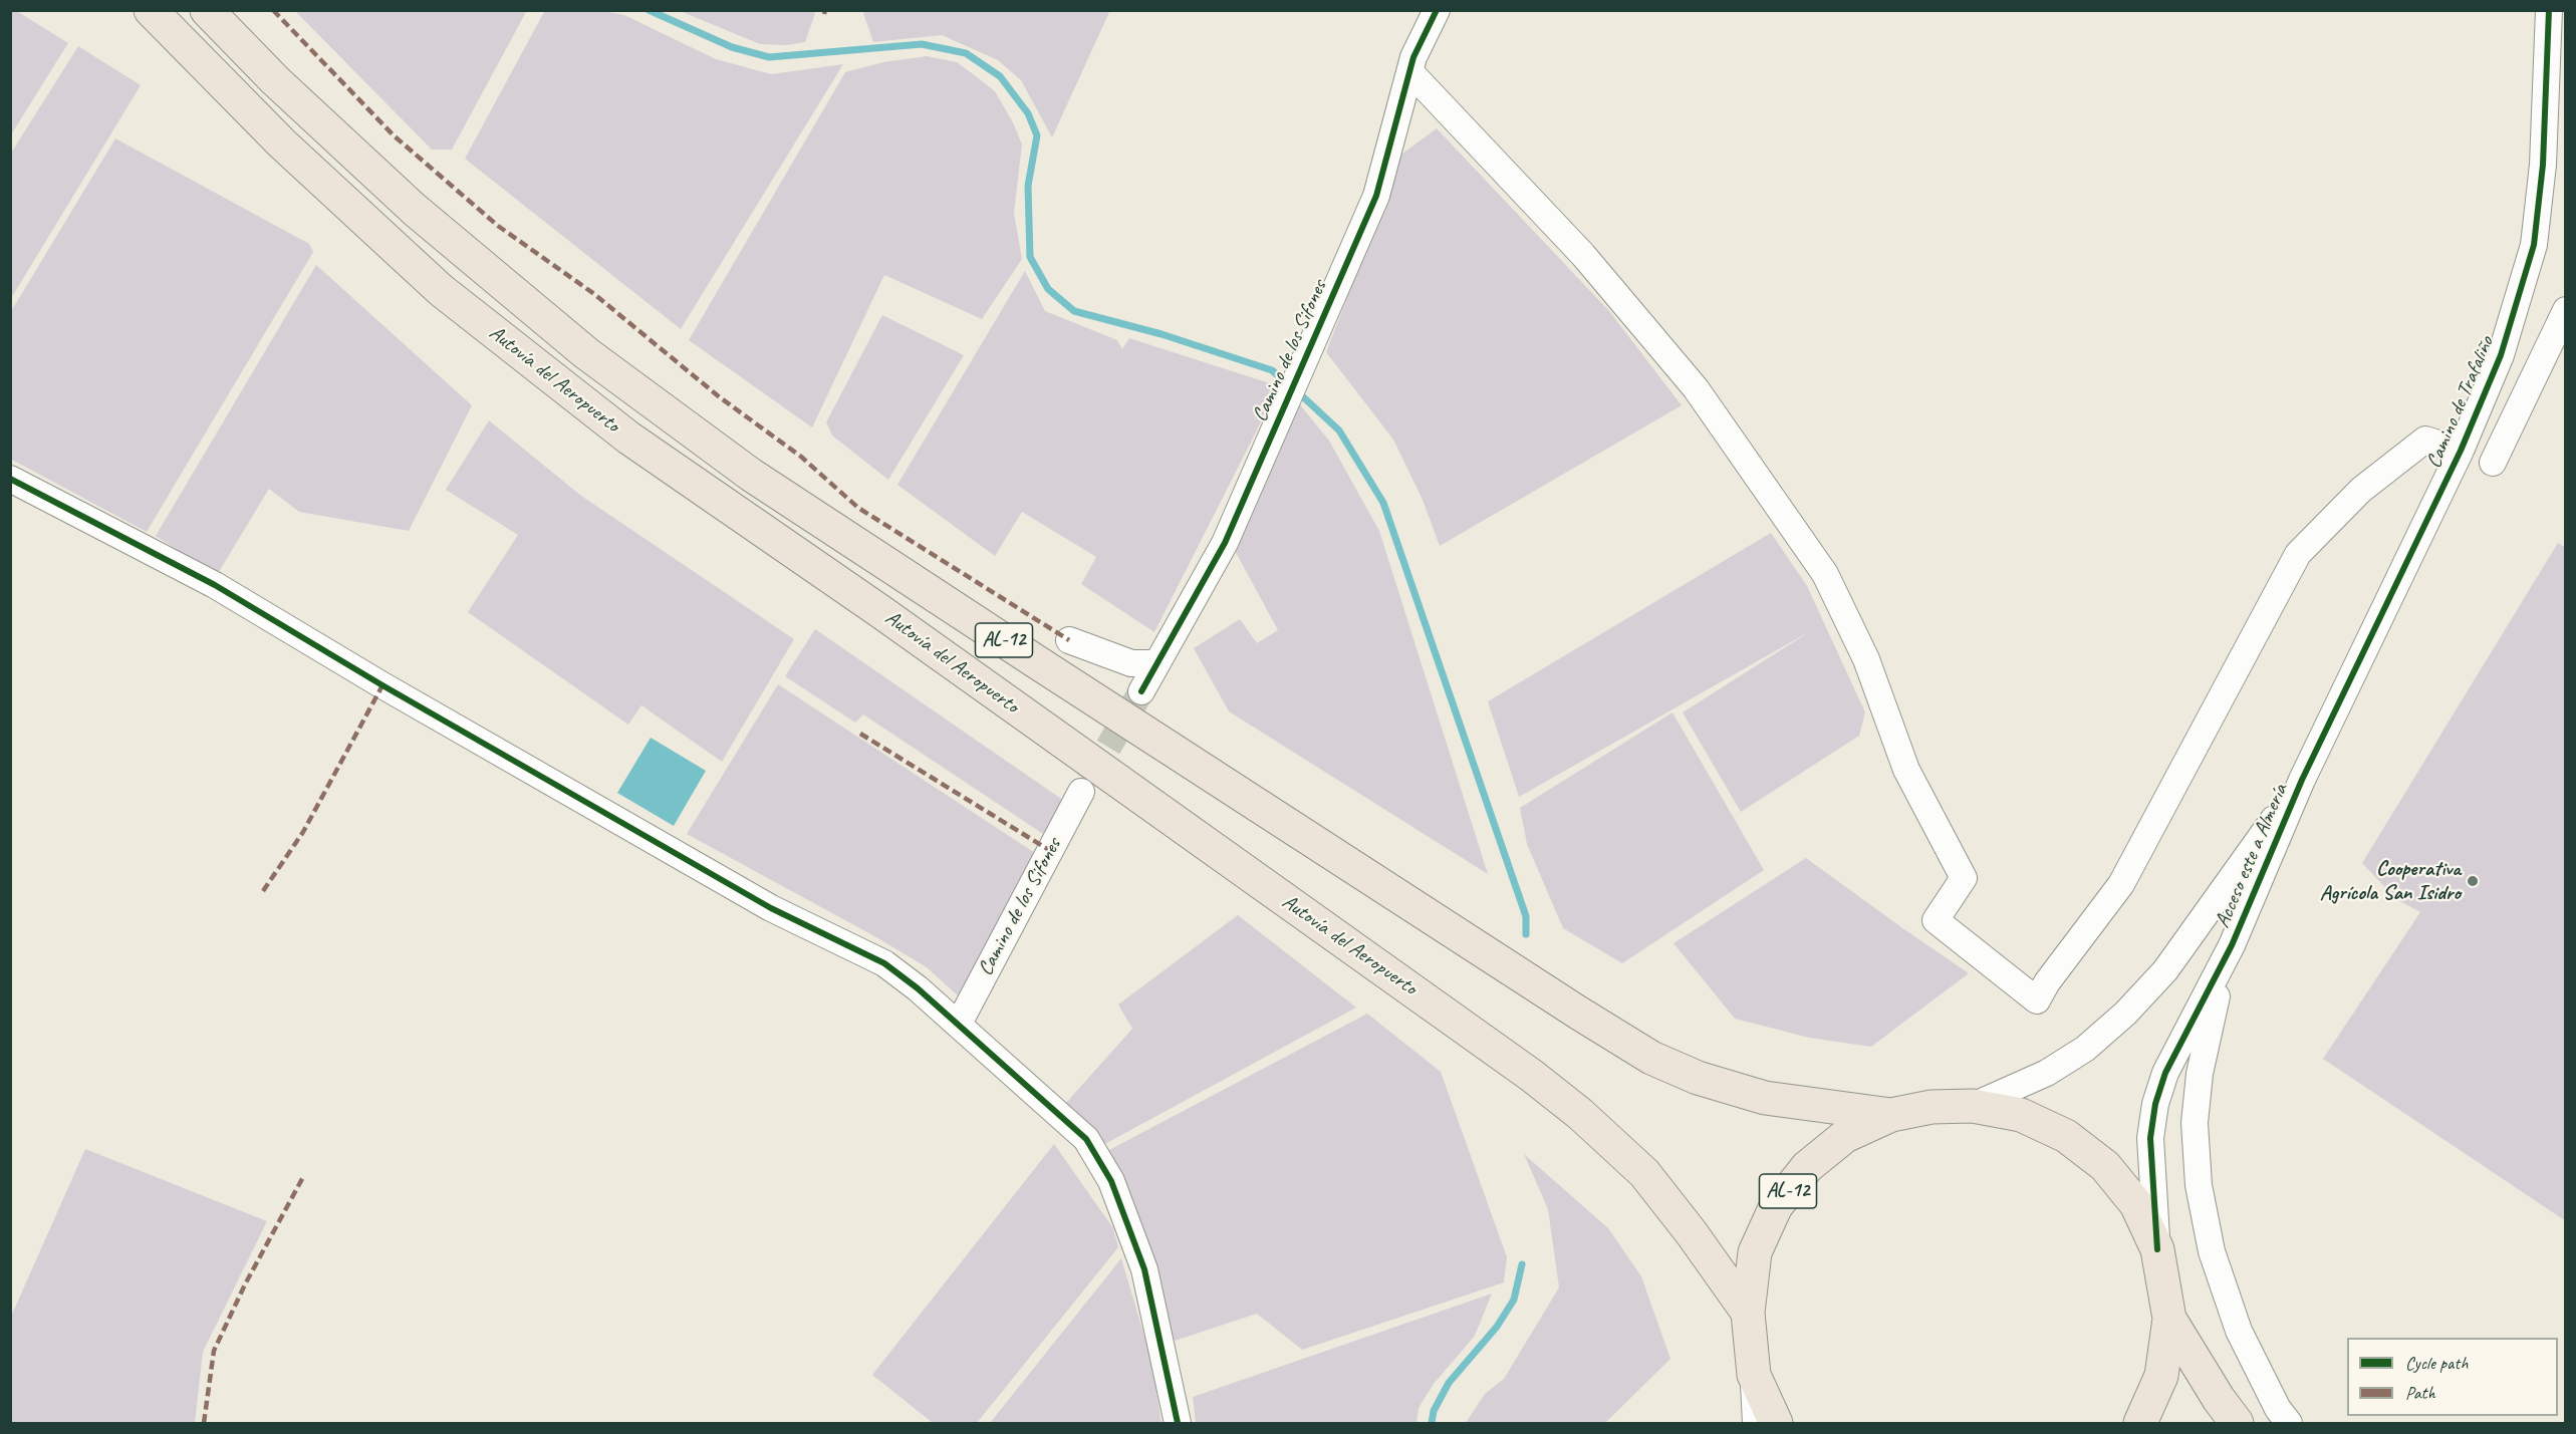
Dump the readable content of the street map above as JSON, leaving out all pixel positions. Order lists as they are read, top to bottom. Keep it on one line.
{"streets":{"highway":["Autovía del Aeropuerto","AL-12"],"street":["Camino de los Sifones","Camino de Trafaliño","Acceso este a Almería"]},"crossings":[["Autovía del Aeropuerto","AL-12"],["Camino de Trafaliño","Acceso este a Almería"]],"places":["Cooperativa Agrícola San Isidro"],"legend":["Cycle path","Path"]}
